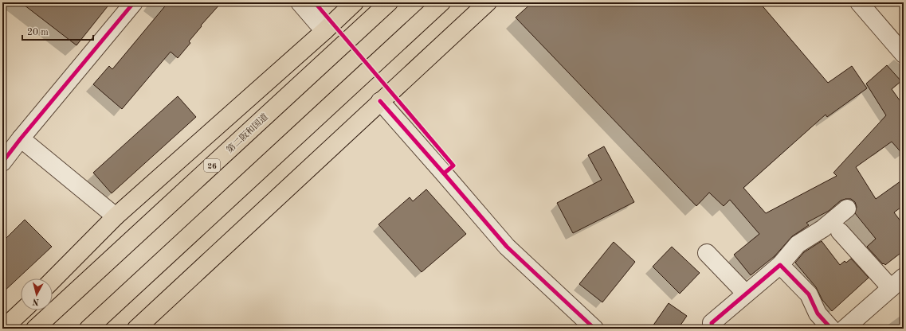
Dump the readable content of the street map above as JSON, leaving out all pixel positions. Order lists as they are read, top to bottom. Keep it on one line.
{"streets":{"highway":["第二阪和国道","26"]},"scale_bar":"20 m","north":"bottom"}
